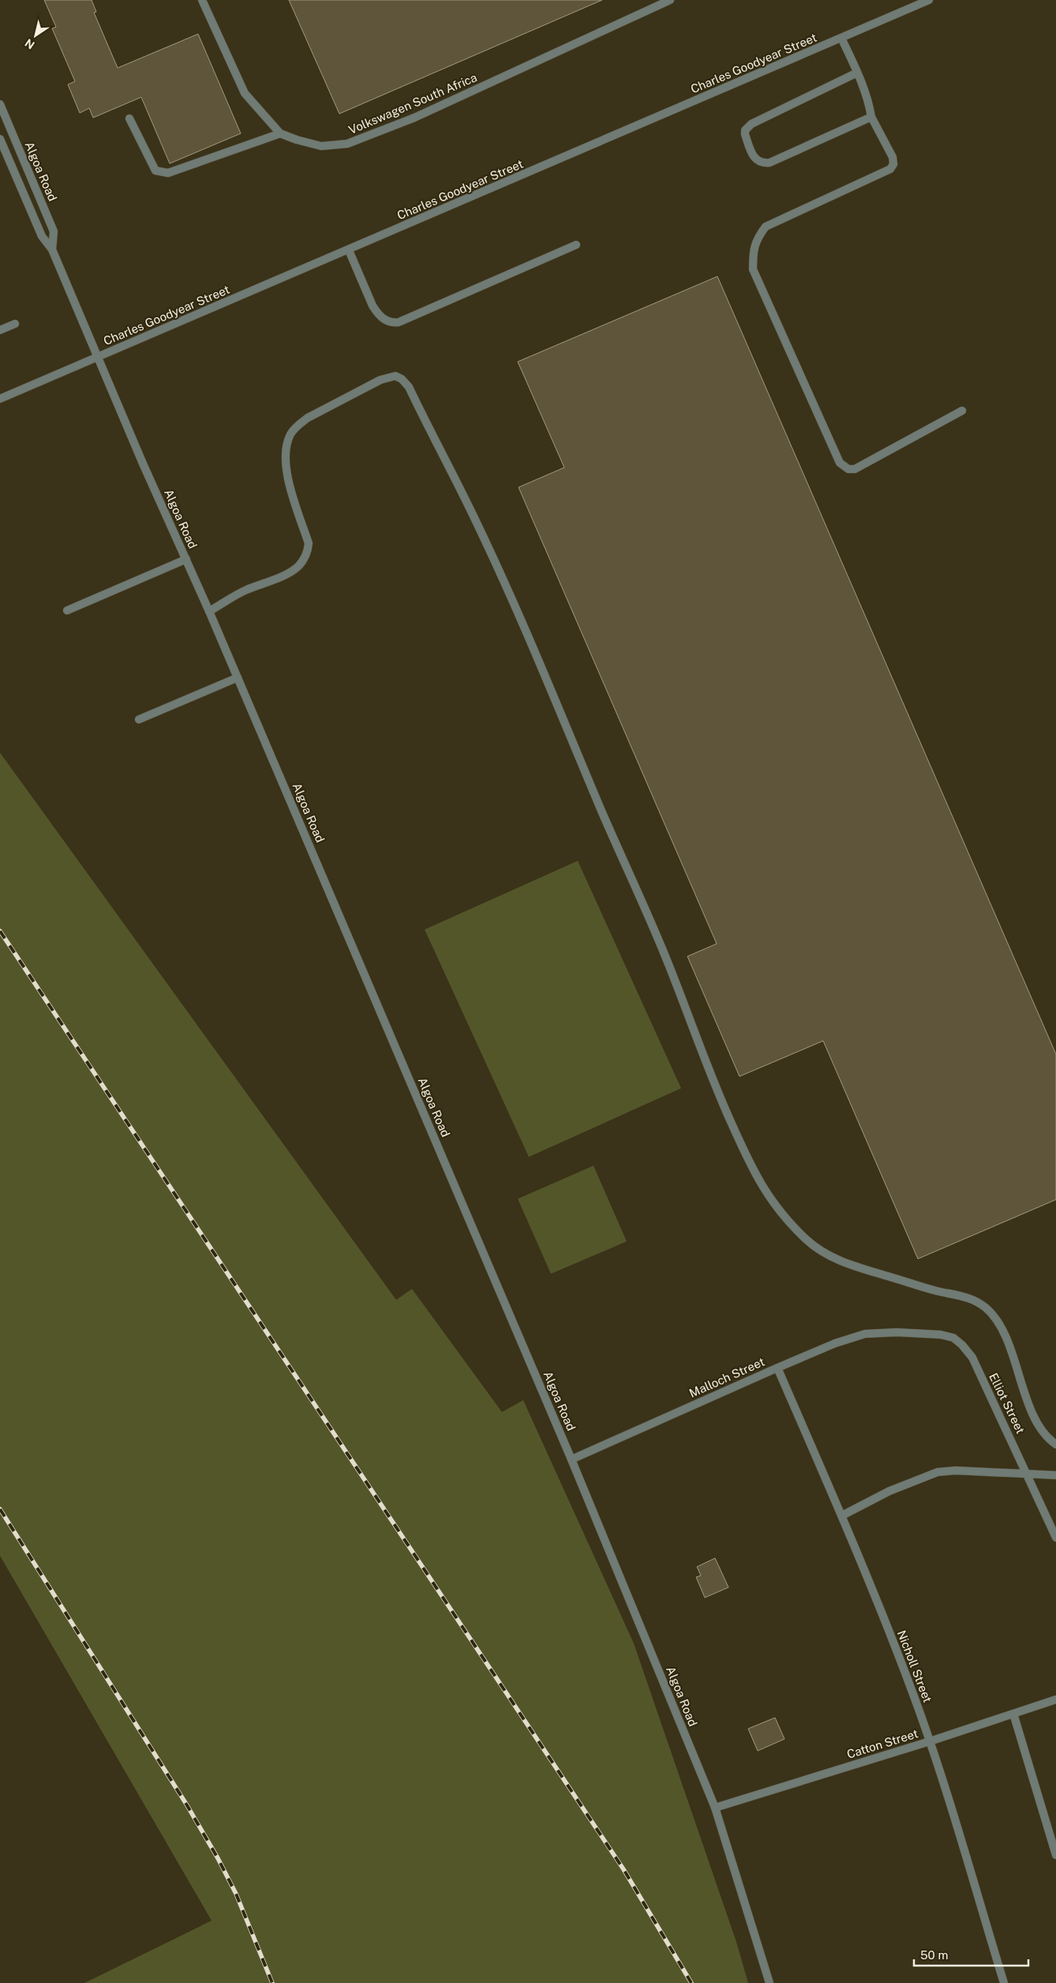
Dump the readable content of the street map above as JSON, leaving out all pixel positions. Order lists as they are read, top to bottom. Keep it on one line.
{"streets":{"street":["Charles Goodyear Street","Volkswagen South Africa","Algoa Road","Malloch Street","Elliot Street","Nicholl Street","Catton Street"]},"crossings":[["Charles Goodyear Street","Algoa Road"],["Algoa Road","Malloch Street"],["Algoa Road","Catton Street"],["Malloch Street","Elliot Street"],["Malloch Street","Nicholl Street"],["Nicholl Street","Catton Street"]],"scale_bar":"50 m","north":"bottom left"}
